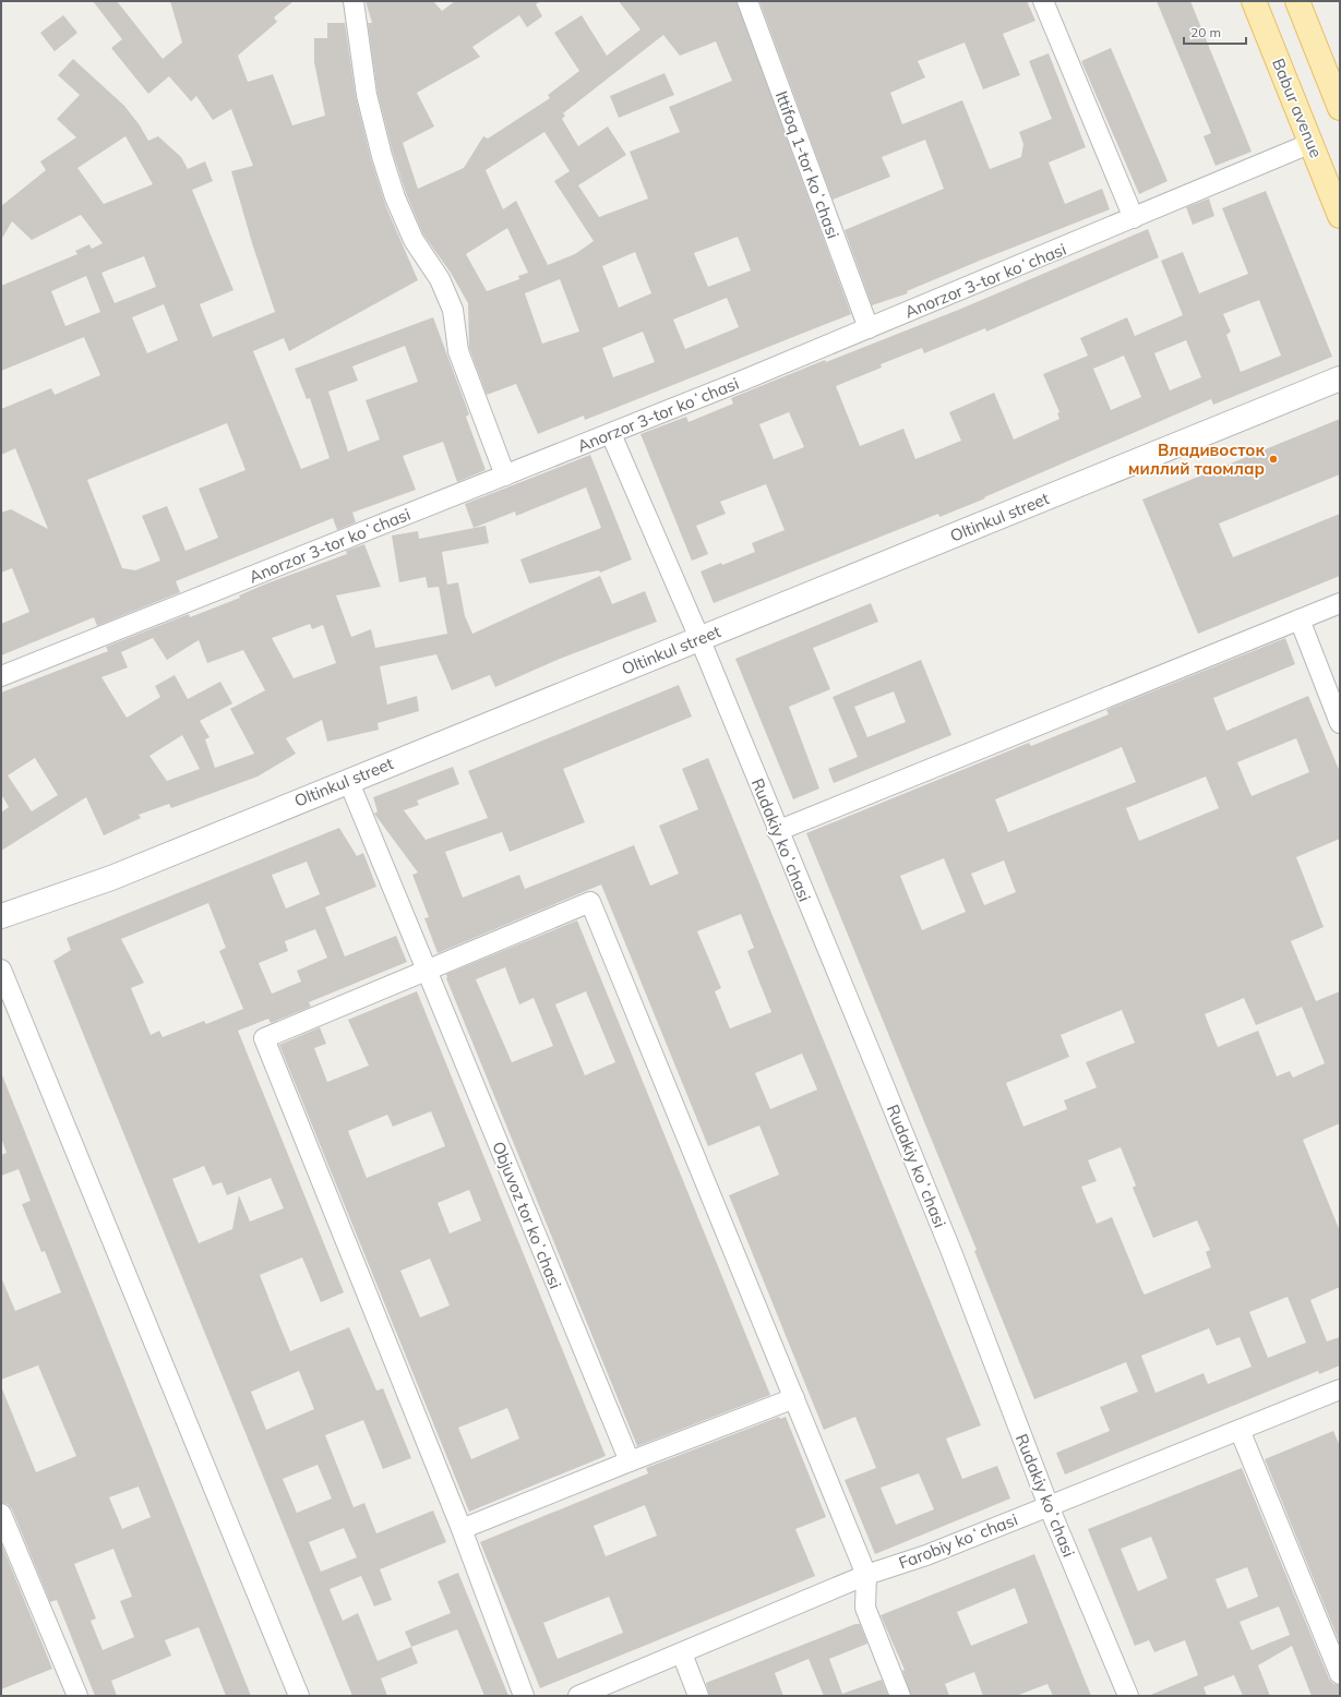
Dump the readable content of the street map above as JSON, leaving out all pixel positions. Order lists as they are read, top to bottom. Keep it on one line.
{"streets":{"main road":["Babur avenue","Oltinkul street"],"street":["Ittifoq 1-tor koʻchasi","Anorzor 3-tor koʻchasi","Rudakiy koʻchasi","Objuvoz tor koʻchasi","Farobiy koʻchasi"]},"crossings":[["Babur avenue","Anorzor 3-tor koʻchasi"],["Ittifoq 1-tor koʻchasi","Anorzor 3-tor koʻchasi"],["Anorzor 3-tor koʻchasi","Rudakiy koʻchasi"],["Oltinkul street","Rudakiy koʻchasi"],["Oltinkul street","Objuvoz tor koʻchasi"],["Rudakiy koʻchasi","Farobiy koʻchasi"]],"places":["Владивосток миллий таомлар"],"scale_bar":"20 m"}
